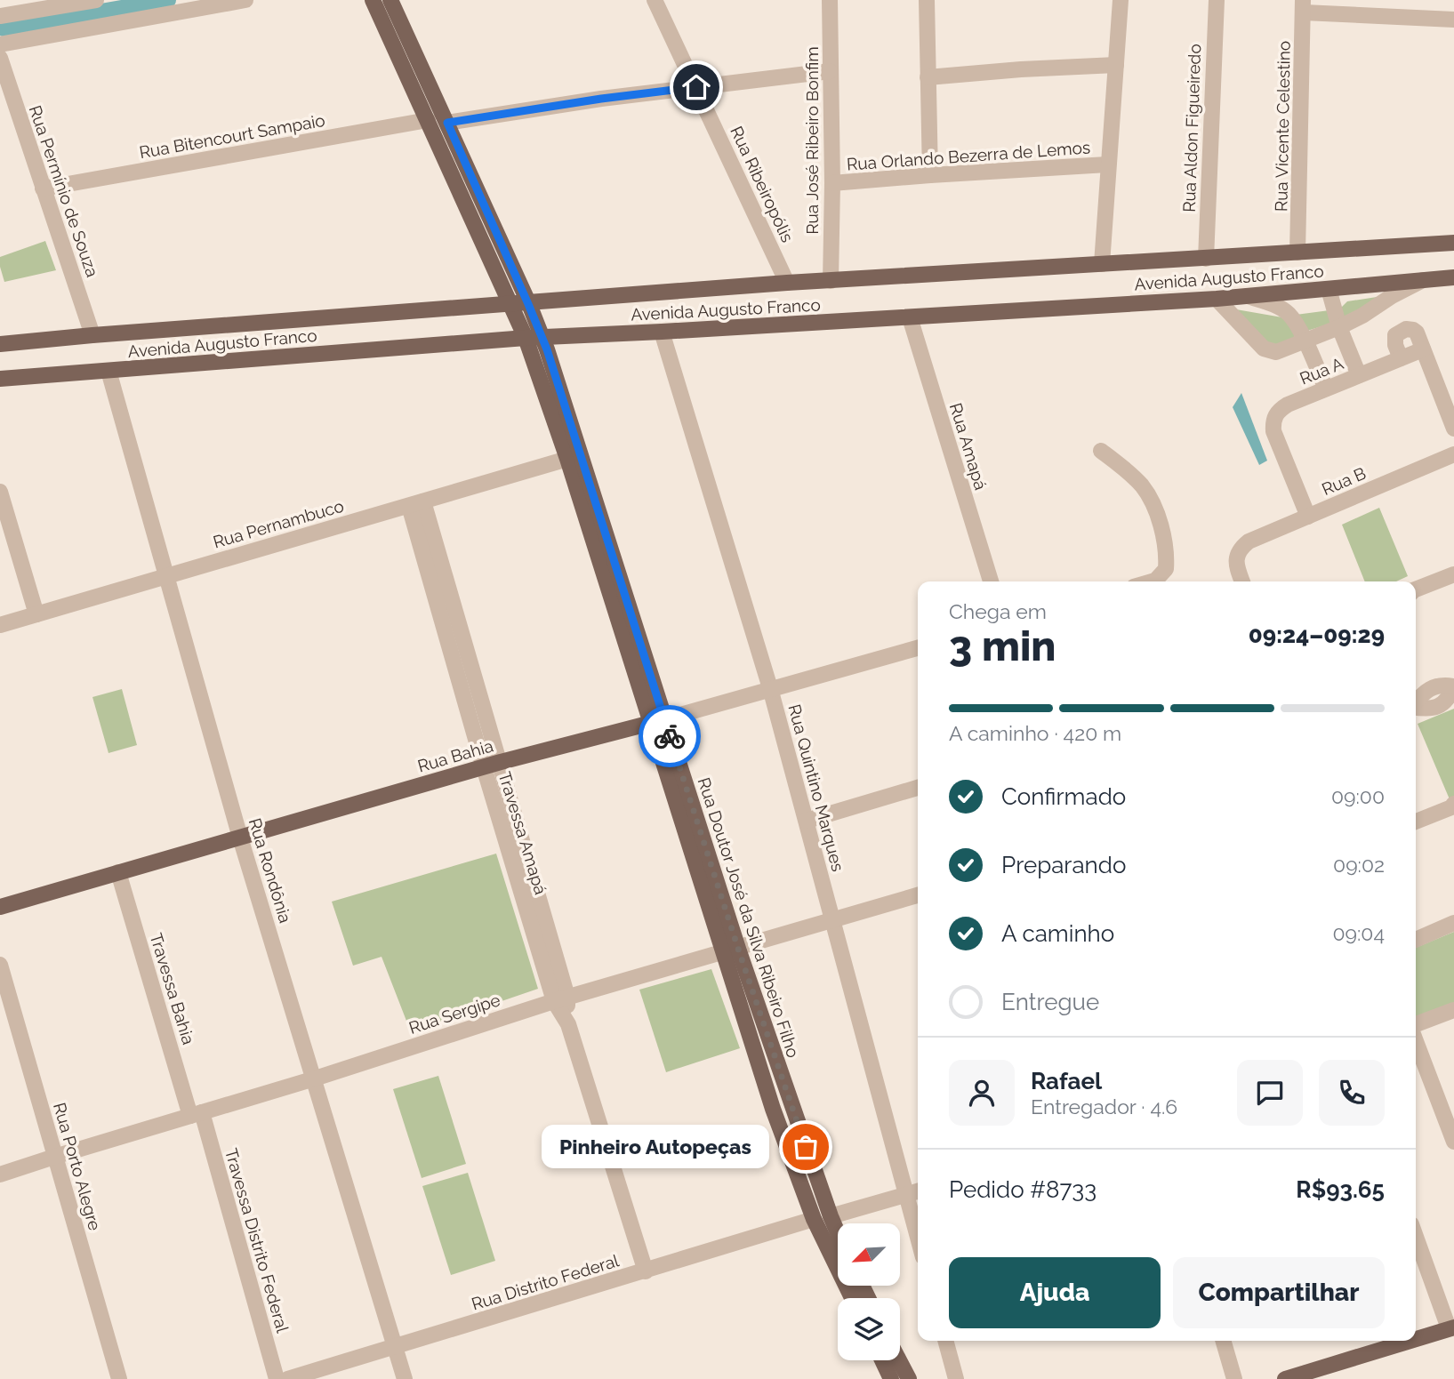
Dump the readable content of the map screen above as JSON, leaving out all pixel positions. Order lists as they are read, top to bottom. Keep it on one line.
{"streets":{"main road":["Avenida Augusto Franco","Rua Bahia","Rua Doutor José da Silva Ribeiro Filho"],"street":["Rua Vicente Celestino","Rua Aldon Figueiredo","Rua Bitencourt Sampaio","Rua José Ribeiro Bonfim","Rua Orlando Bezerra de Lemos","Rua Ribeiropólis","Rua Permínio de Souza","Rua A","Rua Amapá","Rua B","Rua Pernambuco","Rua Quintino Marques","Travessa Amapá","Rua Rondônia","Travessa Bahia","Rua Sergipe","Rua Porto Alegre","Travessa Distrito Federal","Rua Distrito Federal"]},"crossings":[["Rua Vicente Celestino","Avenida Augusto Franco"],["Rua Aldon Figueiredo","Avenida Augusto Franco"],["Rua Bitencourt Sampaio","Rua Permínio de Souza"],["Rua Bitencourt Sampaio","Rua Doutor José da Silva Ribeiro Filho"],["Rua José Ribeiro Bonfim","Rua Orlando Bezerra de Lemos"],["Rua José Ribeiro Bonfim","Avenida Augusto Franco"],["Rua Ribeiropólis","Avenida Augusto Franco"],["Rua Permínio de Souza","Avenida Augusto Franco"],["Avenida Augusto Franco","Rua Amapá"],["Avenida Augusto Franco","Rua Quintino Marques"],["Avenida Augusto Franco","Rua Rondônia"],["Avenida Augusto Franco","Rua Doutor José da Silva Ribeiro Filho"],["Rua A","Rua B"],["Rua Pernambuco","Travessa Amapá"],["Rua Pernambuco","Rua Rondônia"],["Rua Pernambuco","Rua Doutor José da Silva Ribeiro Filho"],["Rua Bahia","Rua Quintino Marques"],["Rua Bahia","Travessa Amapá"],["Rua Bahia","Rua Rondônia"],["Rua Bahia","Rua Doutor José da Silva Ribeiro Filho"],["Rua Bahia","Travessa Bahia"],["Rua Quintino Marques","Rua Sergipe"],["Travessa Amapá","Rua Sergipe"],["Travessa Amapá","Rua Distrito Federal"],["Rua Rondônia","Rua Sergipe"],["Rua Rondônia","Rua Distrito Federal"],["Rua Doutor José da Silva Ribeiro Filho","Rua Sergipe"],["Rua Doutor José da Silva Ribeiro Filho","Rua Distrito Federal"],["Travessa Bahia","Rua Sergipe"],["Travessa Bahia","Travessa Distrito Federal"],["Rua Sergipe","Rua Porto Alegre"],["Rua Sergipe","Travessa Distrito Federal"]],"places":["Pinheiro Autopeças"],"north":"bottom left","page":{"heading":["3 min","Chega em","09:24–09:29"],"panel":["Rafael","Entregador · 4.6","Pedido #8733","R$93.65"],"bar":"A caminho · 420 m","list":[["Confirmado","09:00"],["Preparando","09:02"],["A caminho","09:04"],"Entregue"],"bubble":"Pinheiro Autopeças","buttons":["Ajuda","Compartilhar"]}}
